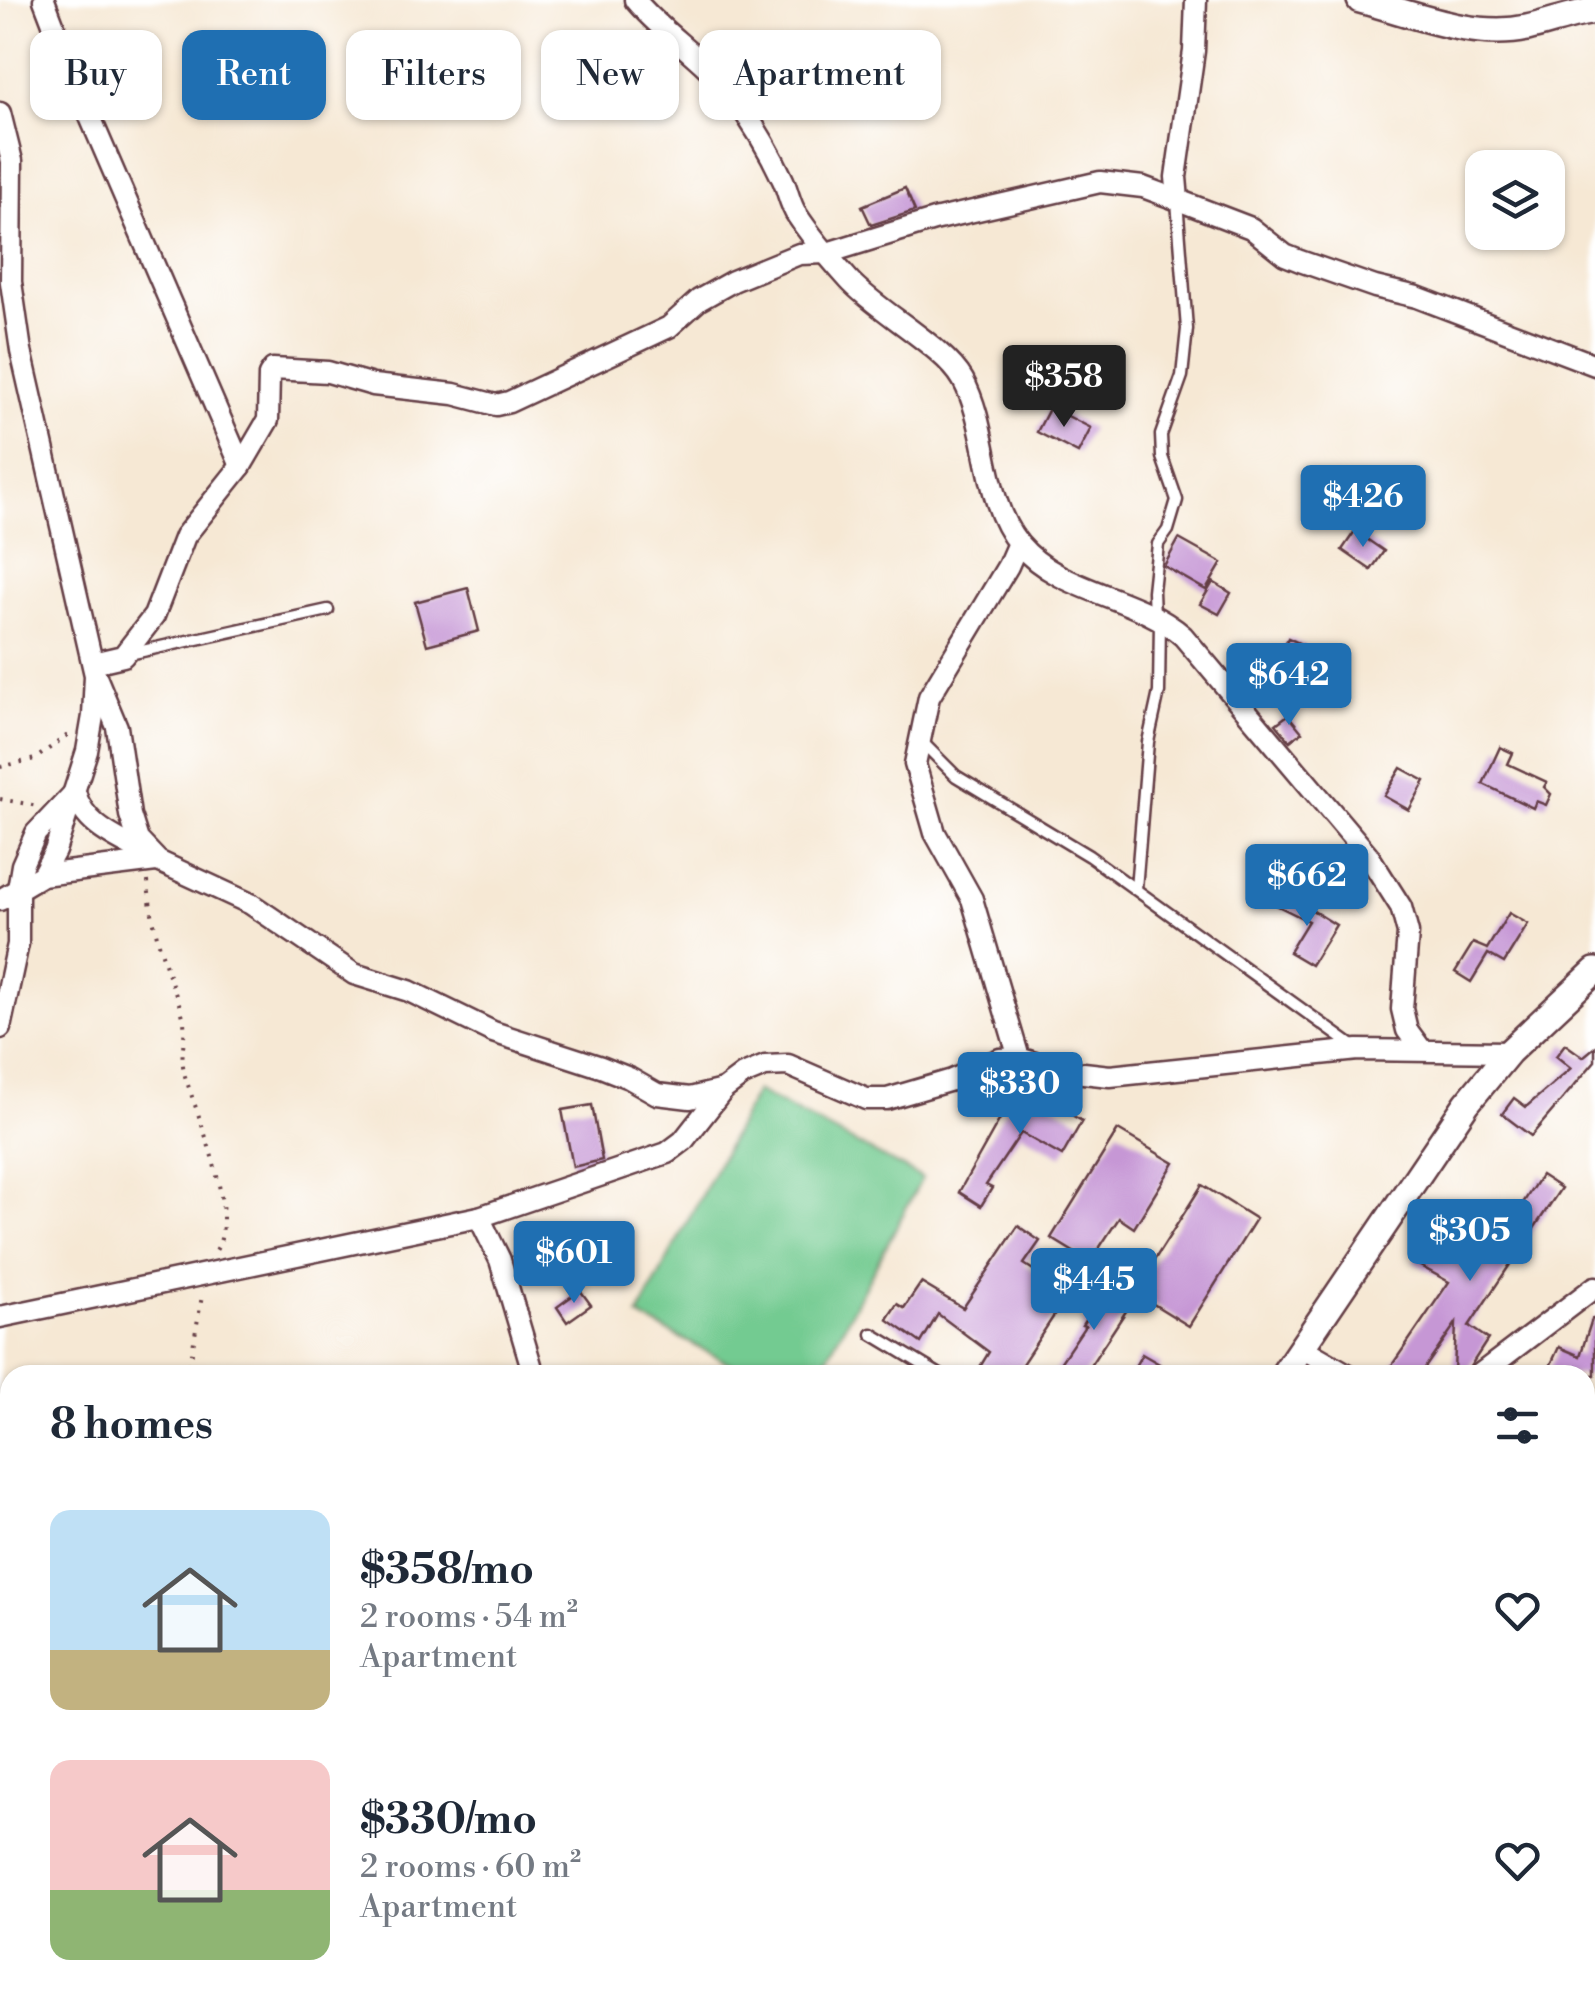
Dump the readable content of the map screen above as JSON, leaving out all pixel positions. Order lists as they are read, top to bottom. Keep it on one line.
{"page":{"chip":["Buy","Rent","Filters","New","Apartment"],"price":["$358","$426","$642","$662","$330","$305","$601","$445"],"heading":"8 homes","list":[{"name":"$358/mo","note":"2 rooms · 54 m² · Apartment"},{"name":"$330/mo","note":"2 rooms · 60 m² · Apartment"}]}}
